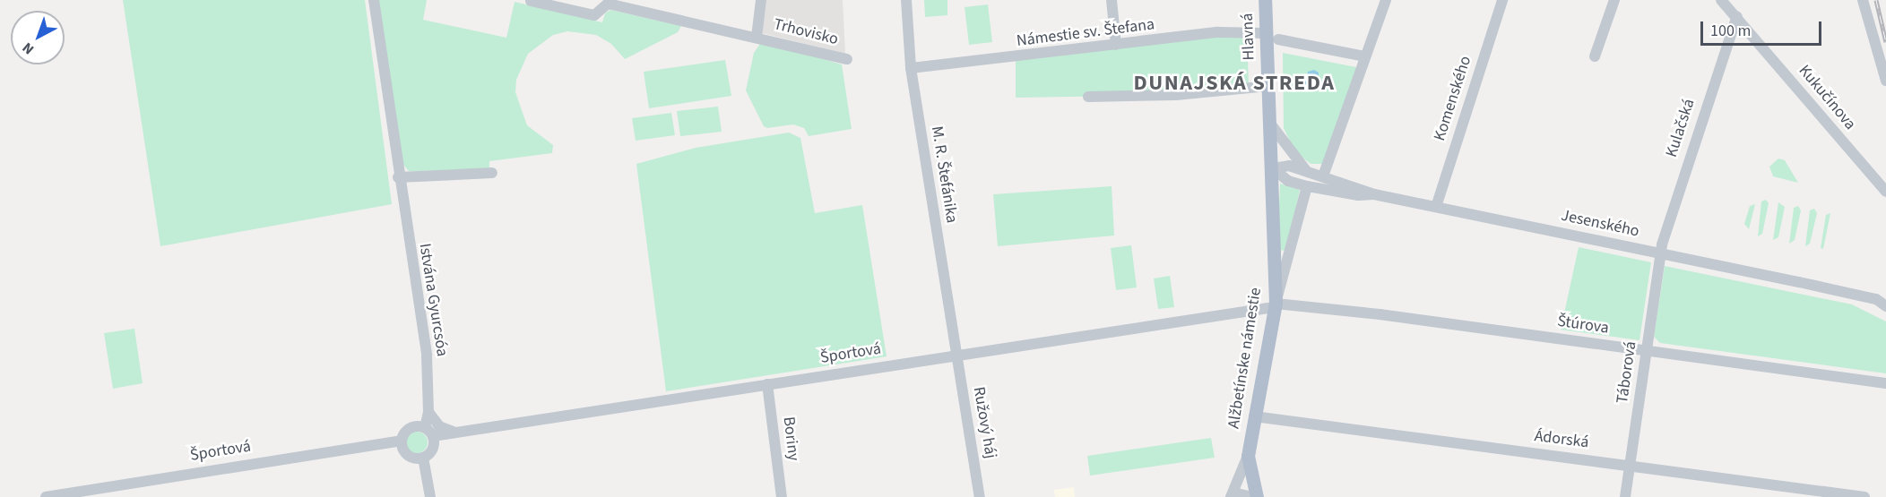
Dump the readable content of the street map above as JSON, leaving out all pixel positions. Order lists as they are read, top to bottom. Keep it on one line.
{"streets":{"main road":["Hlavná","Alžbetínske námestie"],"street":["Trhovisko","Námestie sv. Štefana","Kukučínova","Komenského","Kulačská","M. R. Štefánika","Jesenského","Istvána Gyurcsóa","Štúrova","Športová","Táborová","Ružový háj","Boriny","Ádorská"]},"crossings":[["Námestie sv. Štefana","Hlavná"],["Námestie sv. Štefana","M. R. Štefánika"],["Hlavná","Jesenského"],["Hlavná","Alžbetínske námestie"],["Kukučínova","Kulačská"],["Komenského","Jesenského"],["Kulačská","Jesenského"],["Kulačská","Táborová"],["M. R. Štefánika","Športová"],["M. R. Štefánika","Ružový háj"],["Jesenského","Alžbetínske námestie"],["Jesenského","Táborová"],["Istvána Gyurcsóa","Športová"],["Štúrova","Športová"],["Štúrova","Alžbetínske námestie"],["Štúrova","Táborová"],["Športová","Alžbetínske námestie"],["Športová","Ružový háj"],["Športová","Boriny"],["Alžbetínske námestie","Ádorská"],["Táborová","Ádorská"]],"districts":["DUNAJSKÁ STREDA"],"scale_bar":"100 m","north":"bottom left"}
